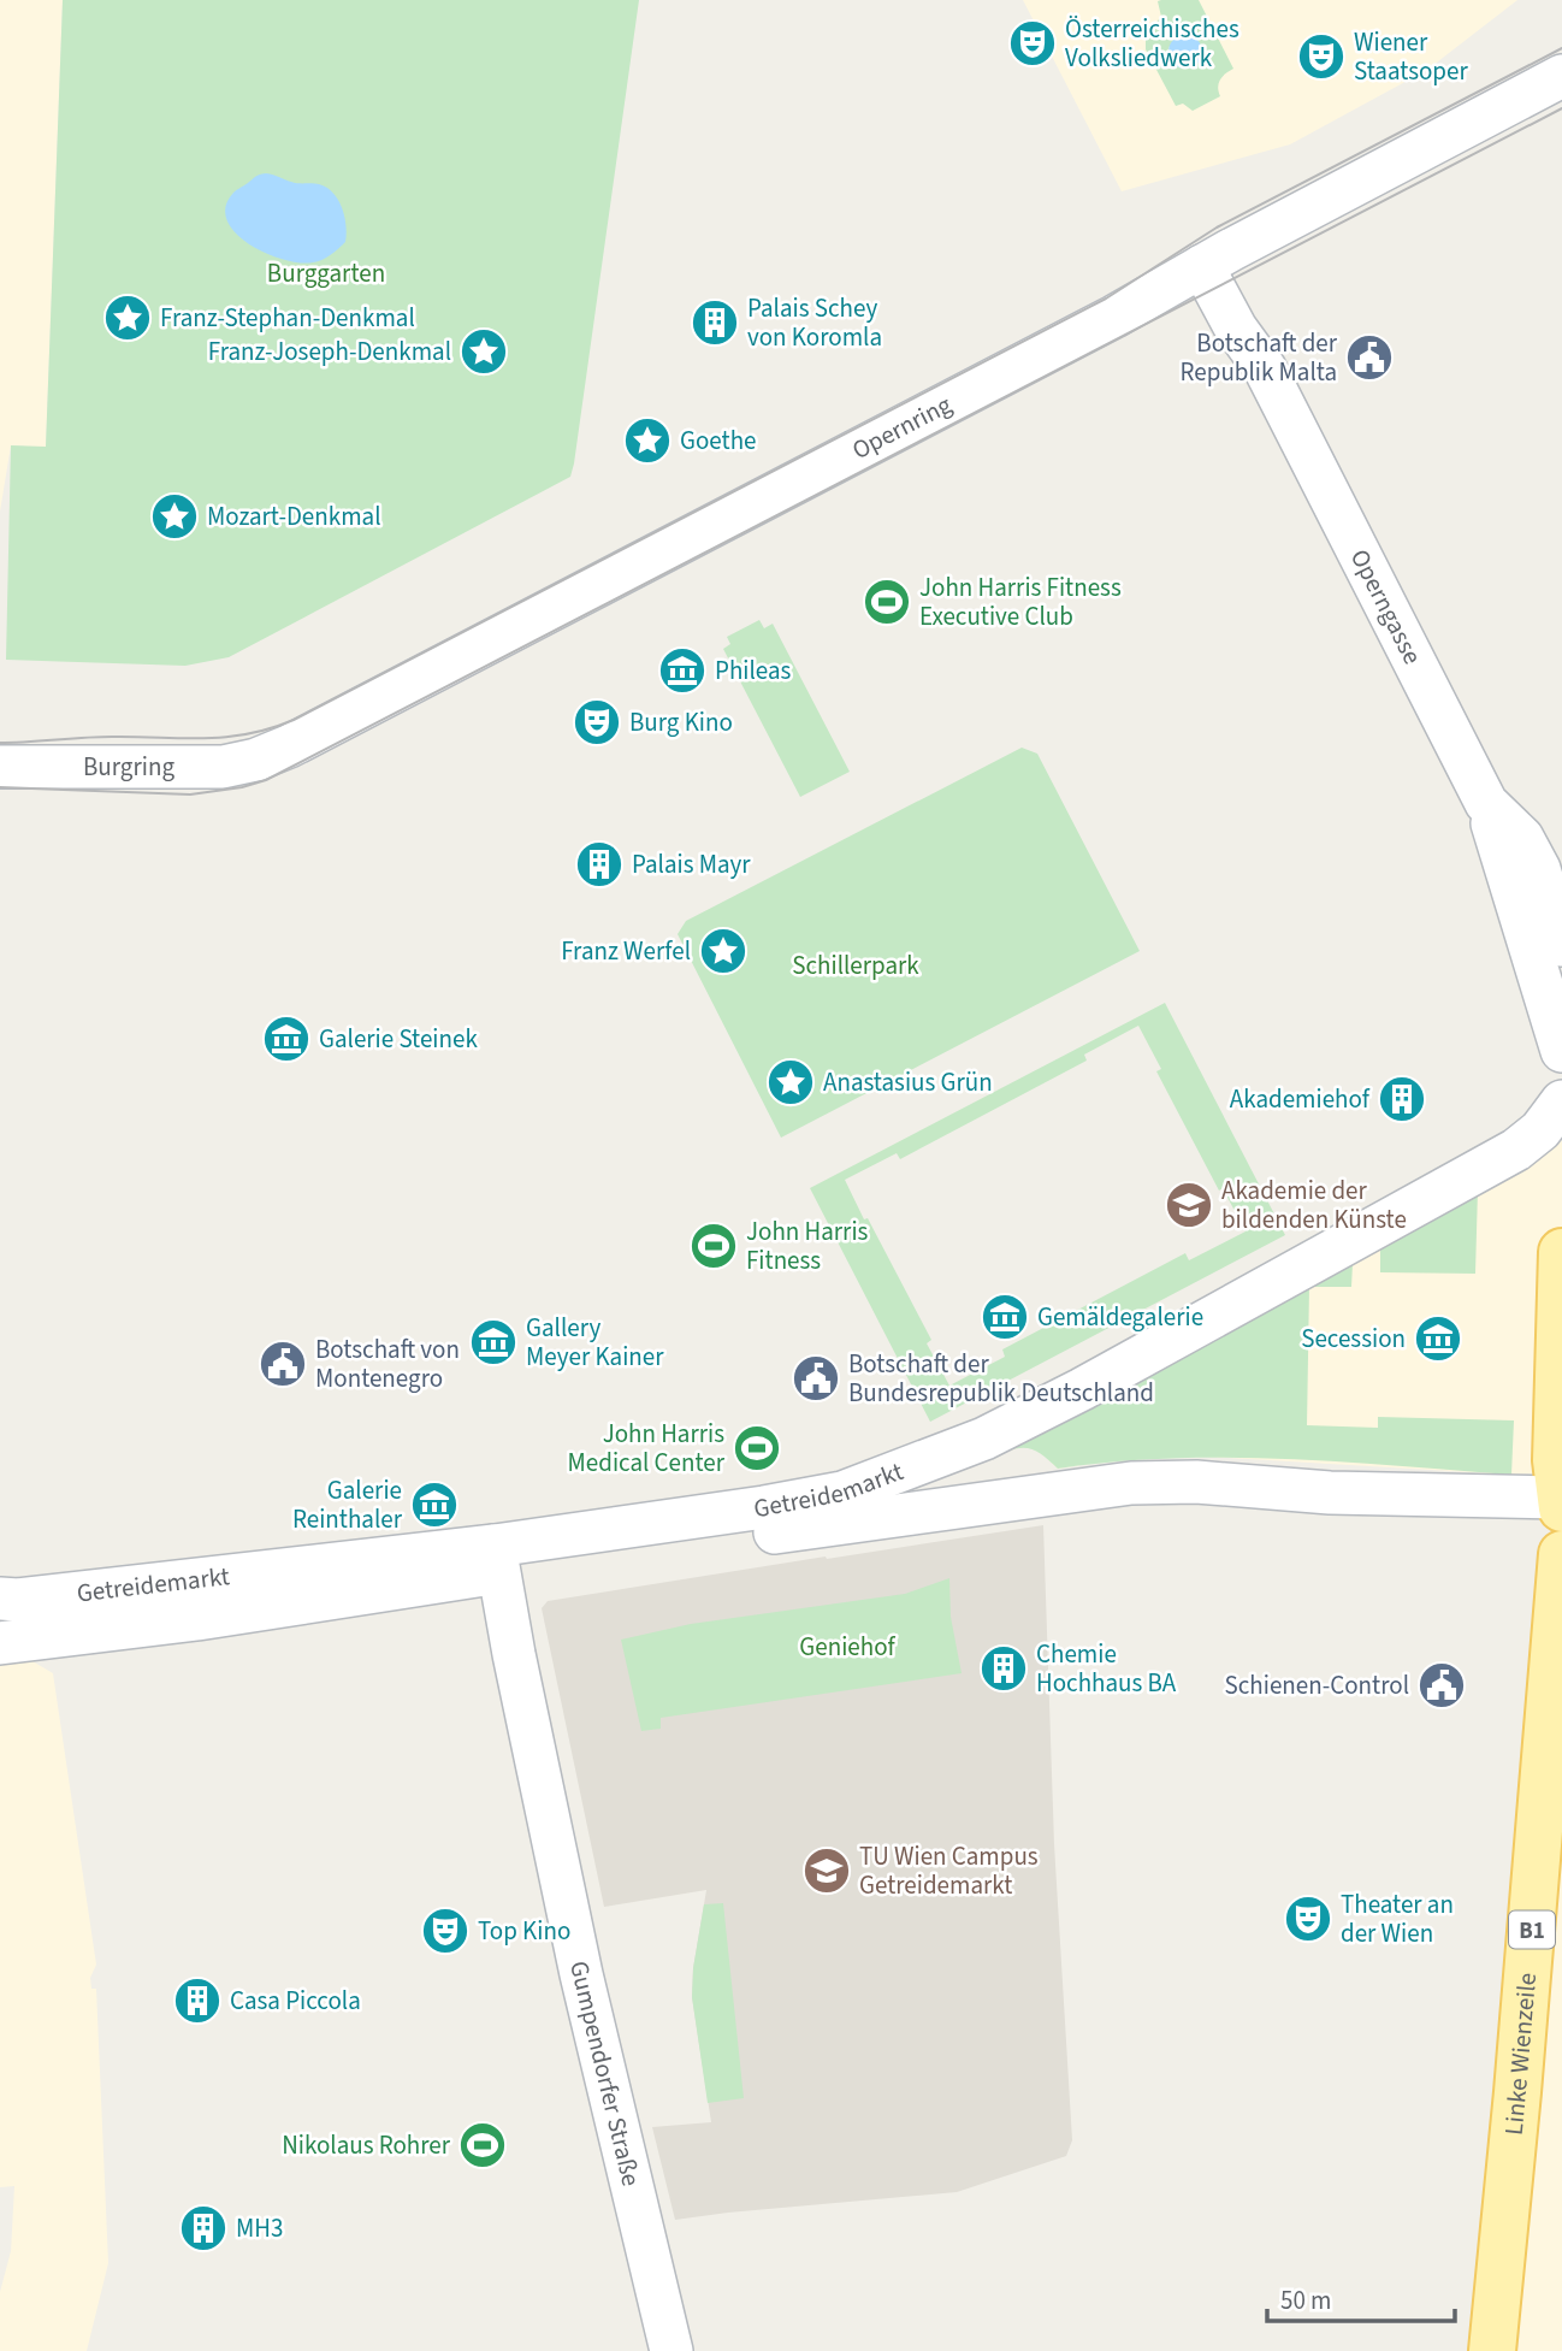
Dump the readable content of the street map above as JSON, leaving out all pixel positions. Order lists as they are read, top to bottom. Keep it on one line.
{"streets":{"main road":["Opernring","Operngasse","Burgring","Getreidemarkt","B1","Linke Wienzeile","Gumpendorfer Straße"]},"crossings":[["Opernring","Operngasse"],["Opernring","Burgring"],["Getreidemarkt","Gumpendorfer Straße"]],"parks":["Burggarten","Schillerpark","Geniehof"],"places":{"theatre":["Österreichisches Volksliedwerk","Wiener Staatsoper","Burg Kino","Theater an der Wien","Top Kino"],"place":["Franz-Stephan-Denkmal","Franz-Joseph-Denkmal","Goethe","Mozart-Denkmal","Franz Werfel","Anastasius Grün"],"building":["Palais Schey von Koromla","Palais Mayr","Akademiehof","Chemie Hochhaus BA","Casa Piccola","MH3"],"public building":["Botschaft der Republik Malta","Botschaft von Montenegro","Botschaft der Bundesrepublik Deutschland","Schienen-Control"],"sports":["John Harris Fitness Executive Club","John Harris Fitness","John Harris Medical Center","Nikolaus Rohrer"],"museum":["Phileas","Galerie Steinek","Gemäldegalerie","Secession","Gallery Meyer Kainer","Galerie Reinthaler"],"school or university":["Akademie der bildenden Künste","TU Wien Campus Getreidemarkt"]},"scale_bar":"50 m"}
